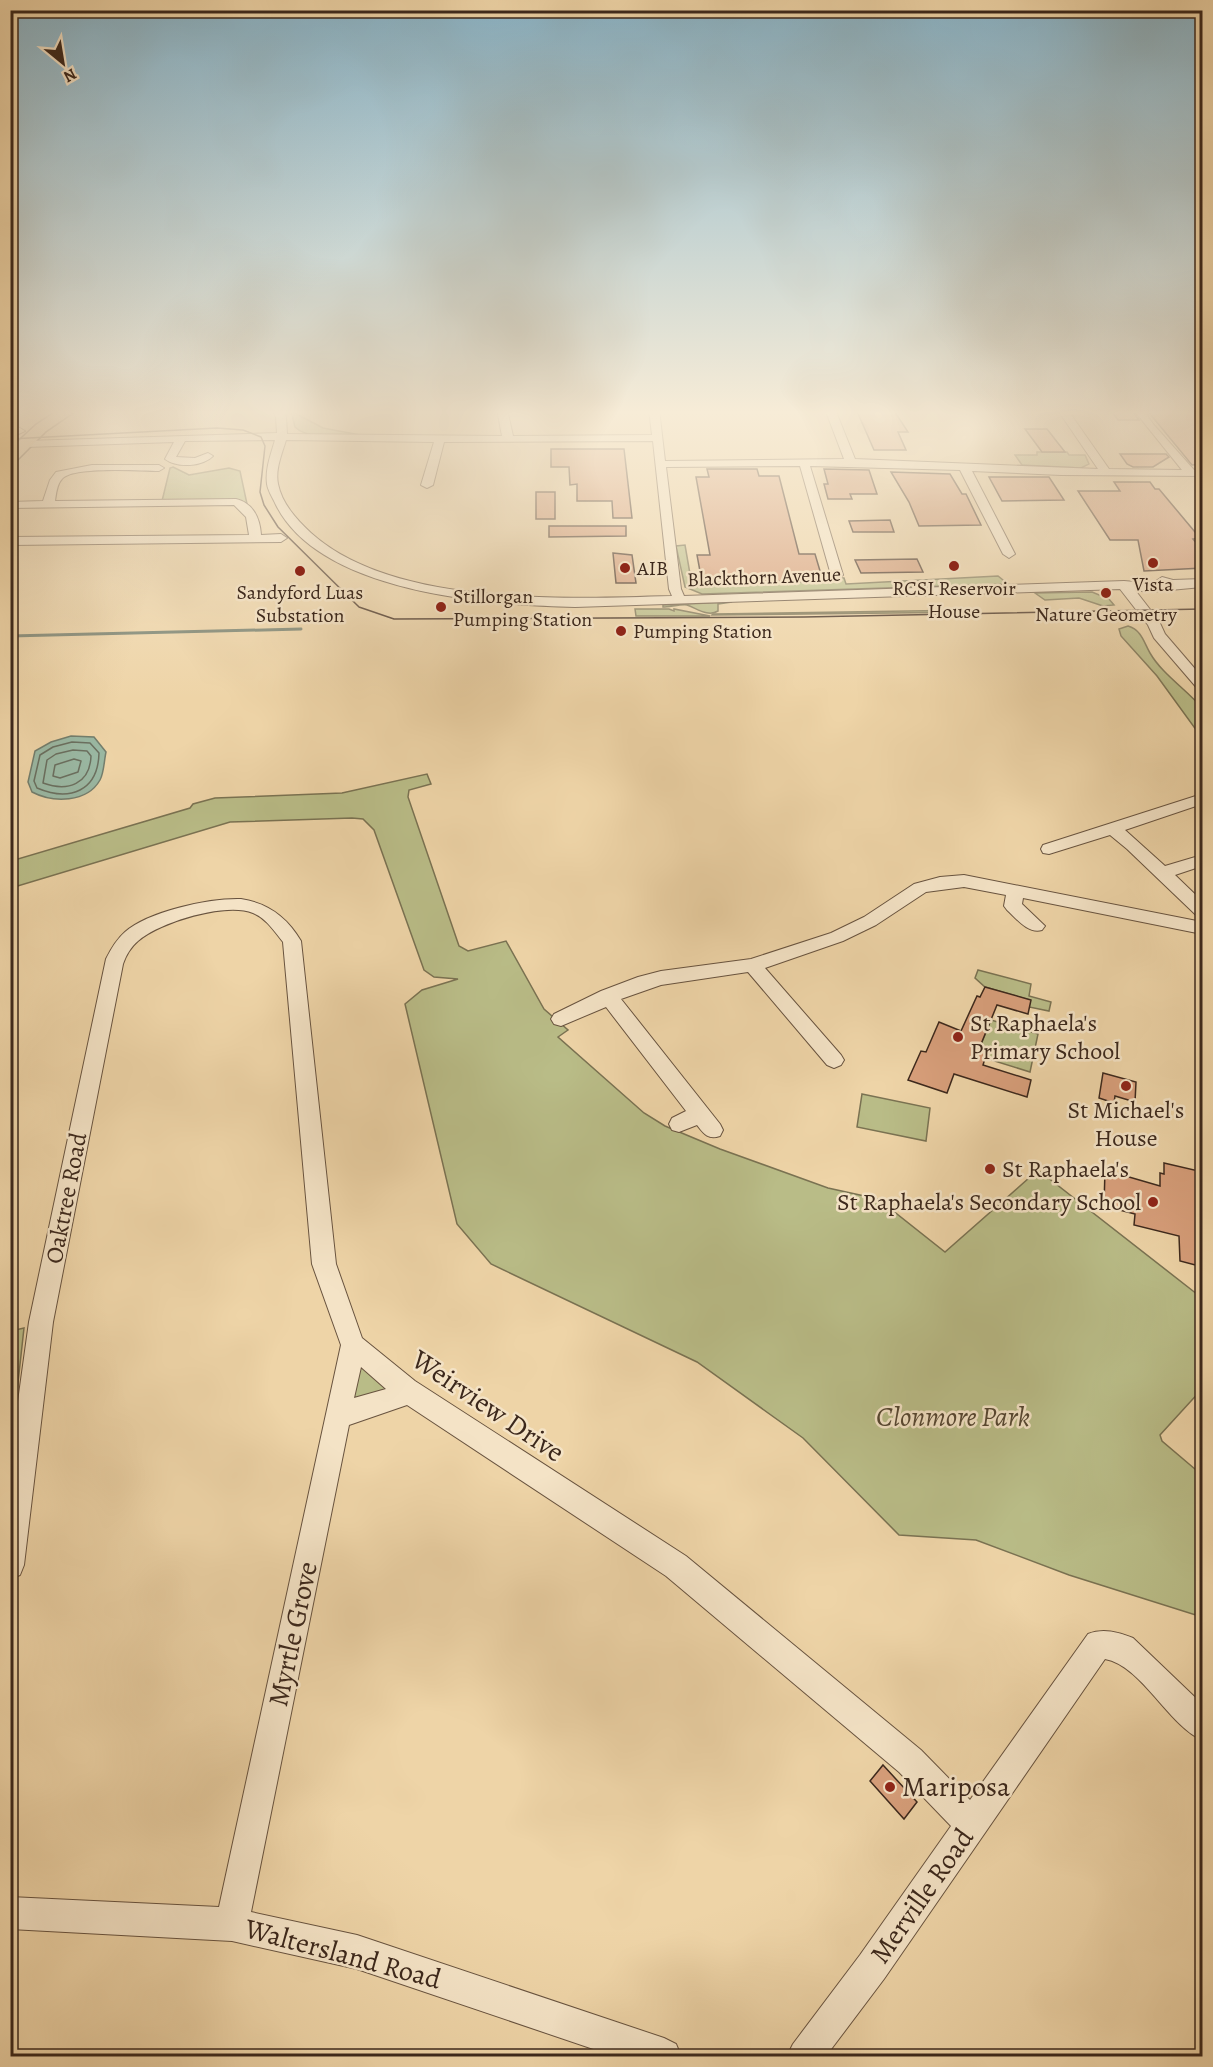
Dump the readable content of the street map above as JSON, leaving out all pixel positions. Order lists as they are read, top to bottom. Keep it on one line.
{"streets":{"street":["Blackthorn Avenue","Oaktree Road","Weirview Drive","Myrtle Grove","Merville Road","Waltersland Road"]},"crossings":[["Oaktree Road","Weirview Drive"],["Weirview Drive","Myrtle Grove"],["Weirview Drive","Merville Road"],["Myrtle Grove","Waltersland Road"]],"parks":["Clonmore Park"],"places":["Vista","RCSI Reservoir House","AIB","Sandyford Luas Substation","Nature Geometry","Stillorgan Pumping Station","Pumping Station","St Raphaela's Primary School","St Michael's House","St Raphaela's","St Raphaela's Secondary School","Mariposa"],"north":"bottom right"}
